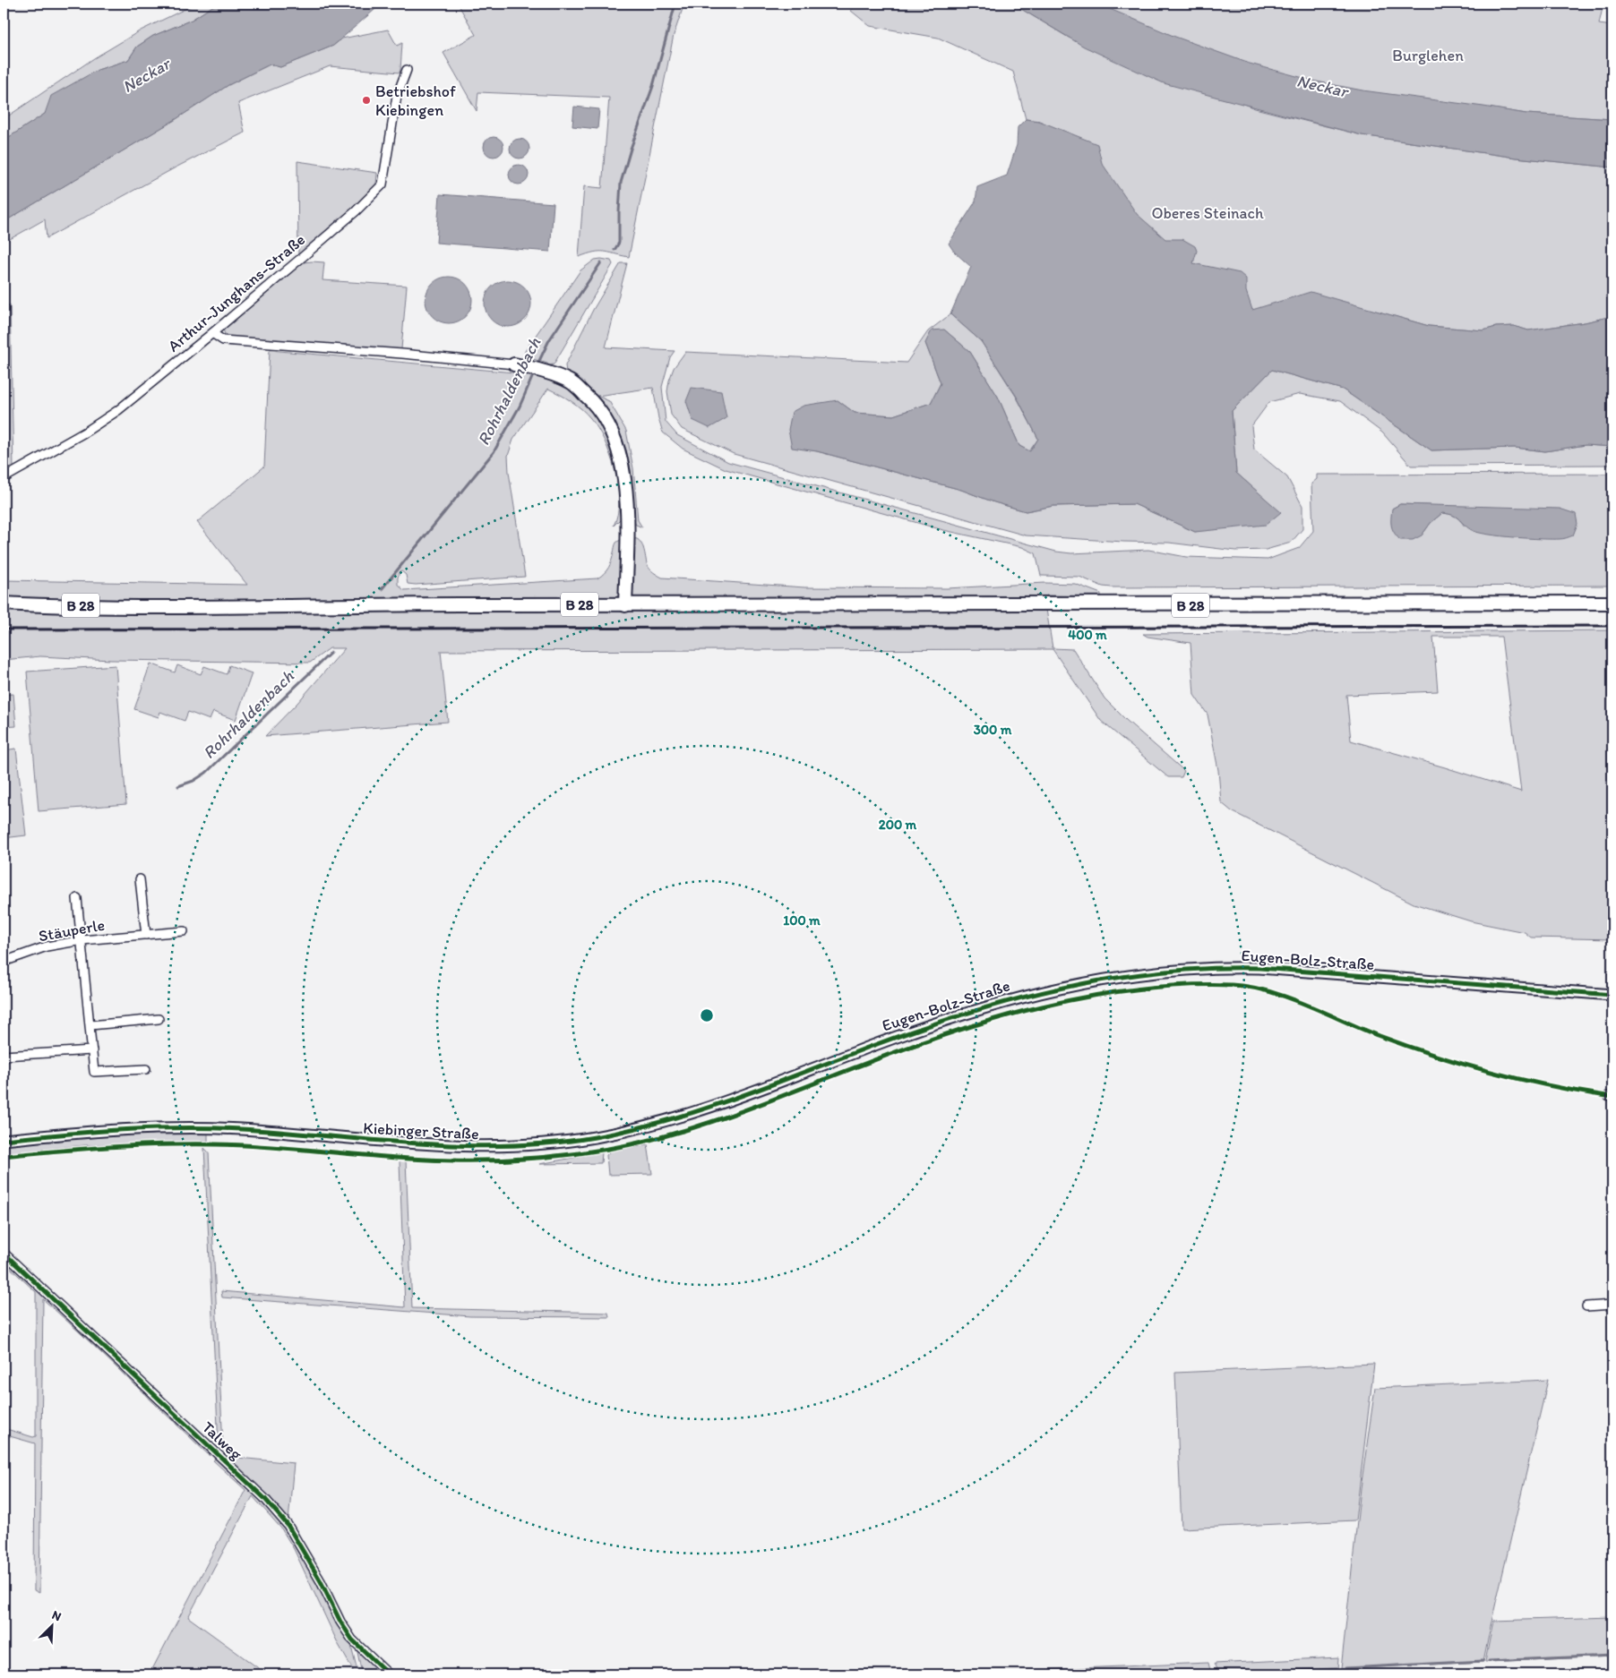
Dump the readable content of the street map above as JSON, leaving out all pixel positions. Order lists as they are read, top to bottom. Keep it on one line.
{"streets":{"main road":["B 28"],"street":["Arthur-Junghans-Straße","Stäuperle","Eugen-Bolz-Straße","Kiebinger Straße","Talweg"]},"crossings":[["Eugen-Bolz-Straße","Kiebinger Straße"]],"water":["Neckar","Rohrhaldenbach"],"parks":["Burglehen","Oberes Steinach"],"places":["Betriebshof Kiebingen"],"north":"top right","rings":["400 m","300 m","200 m","100 m"]}
